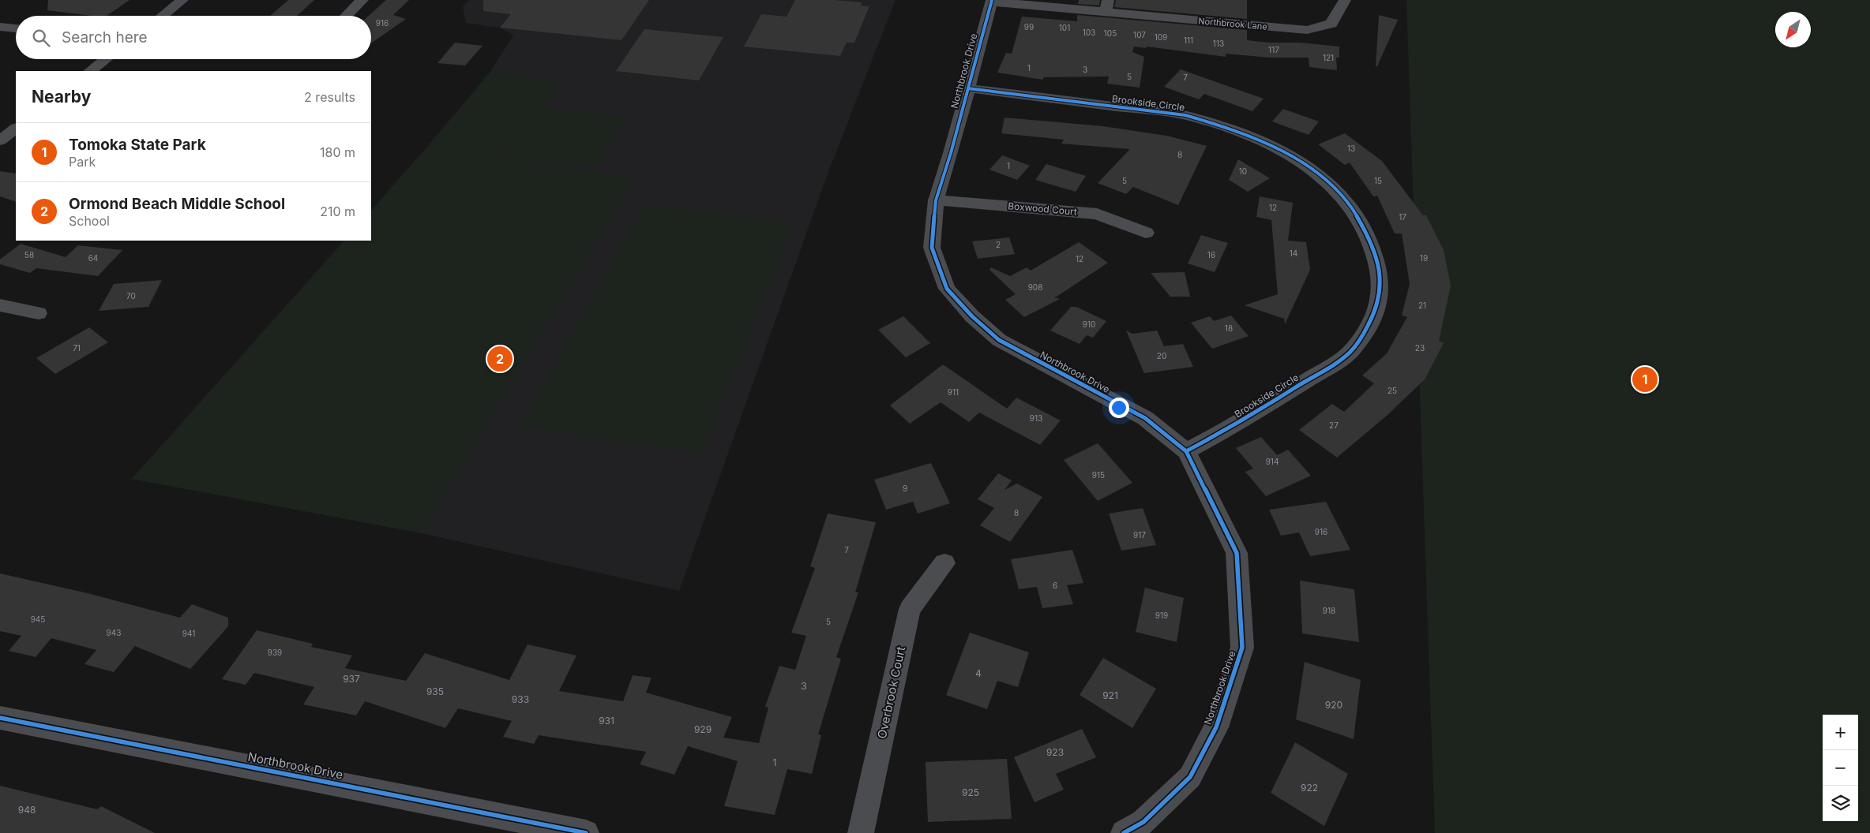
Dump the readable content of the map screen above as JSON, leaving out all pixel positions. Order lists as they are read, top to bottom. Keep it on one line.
{"streets":{"street":["Northbrook Lane","Northbrook Drive","Brookside Circle","Boxwood Court","Overbrook Court"]},"crossings":[["Northbrook Lane","Northbrook Drive"],["Northbrook Drive","Brookside Circle"],["Northbrook Drive","Boxwood Court"]],"house_numbers":["916","99","101","103","105","107","109","111","113","117","121","1","3","5","7","13","8","1","10","5","15","12","17","2","14","58","16","64","19","12","908","70","21","910","18","71","23","20","25","911","913","27","914","915","9","8","916","917","7","6","918","919","945","5","943","941","939","4","937","3","935","921","933","920","931","929","923","1","922","925","948"],"north":"bottom left","page":{"search":"Search here","heading":["Nearby","2 results"],"list":[{"mark":"1","name":"Tomoka State Park","note":"Park","value":"180 m"},{"mark":"2","name":"Ormond Beach Middle School","note":"School","value":"210 m"}],"pins":["2","1"],"map_buttons":["+","−"]}}
